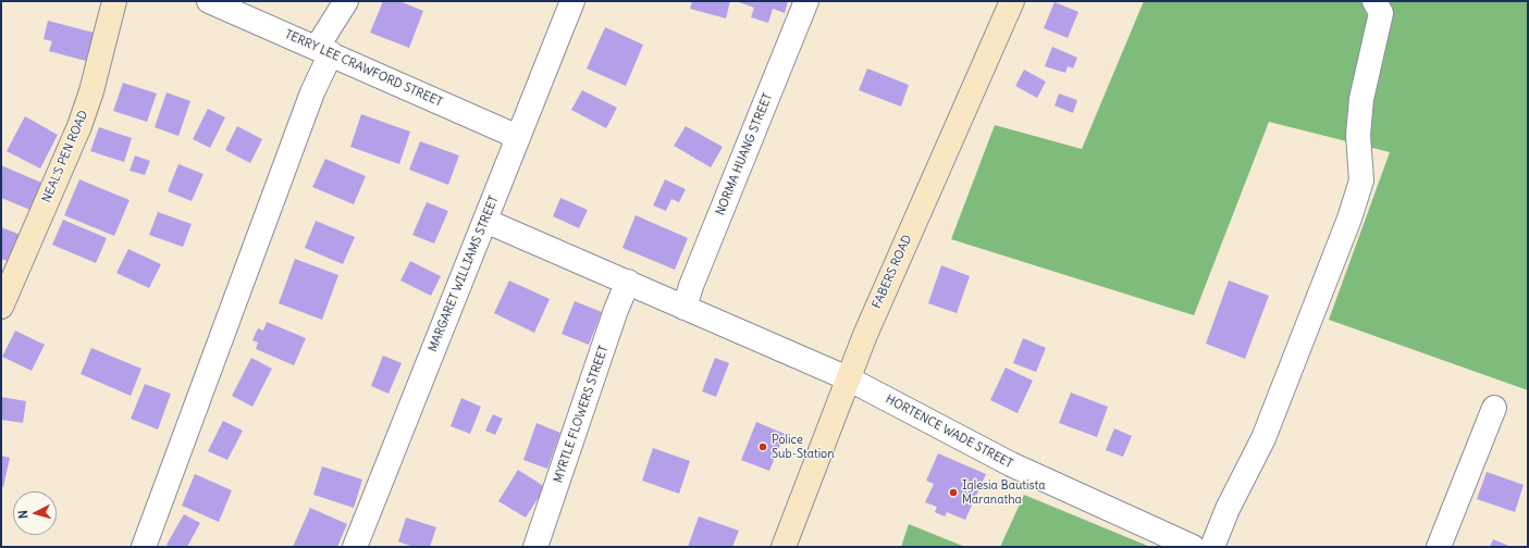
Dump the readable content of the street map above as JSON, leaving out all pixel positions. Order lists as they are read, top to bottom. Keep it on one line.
{"streets":{"main road":["NEAL'S PEN ROAD","FABERS ROAD"],"street":["TERRY LEE CRAWFORD STREET","NORMA HUANG STREET","MARGARET WILLIAMS STREET","MYRTLE FLOWERS STREET","HORTENCE WADE STREET"]},"crossings":[["TERRY LEE CRAWFORD STREET","MARGARET WILLIAMS STREET"],["NORMA HUANG STREET","HORTENCE WADE STREET"],["FABERS ROAD","HORTENCE WADE STREET"],["MARGARET WILLIAMS STREET","HORTENCE WADE STREET"],["MYRTLE FLOWERS STREET","HORTENCE WADE STREET"]],"places":["Police Sub-Station","Iglesia Bautista Maranatha"],"north":"left"}
